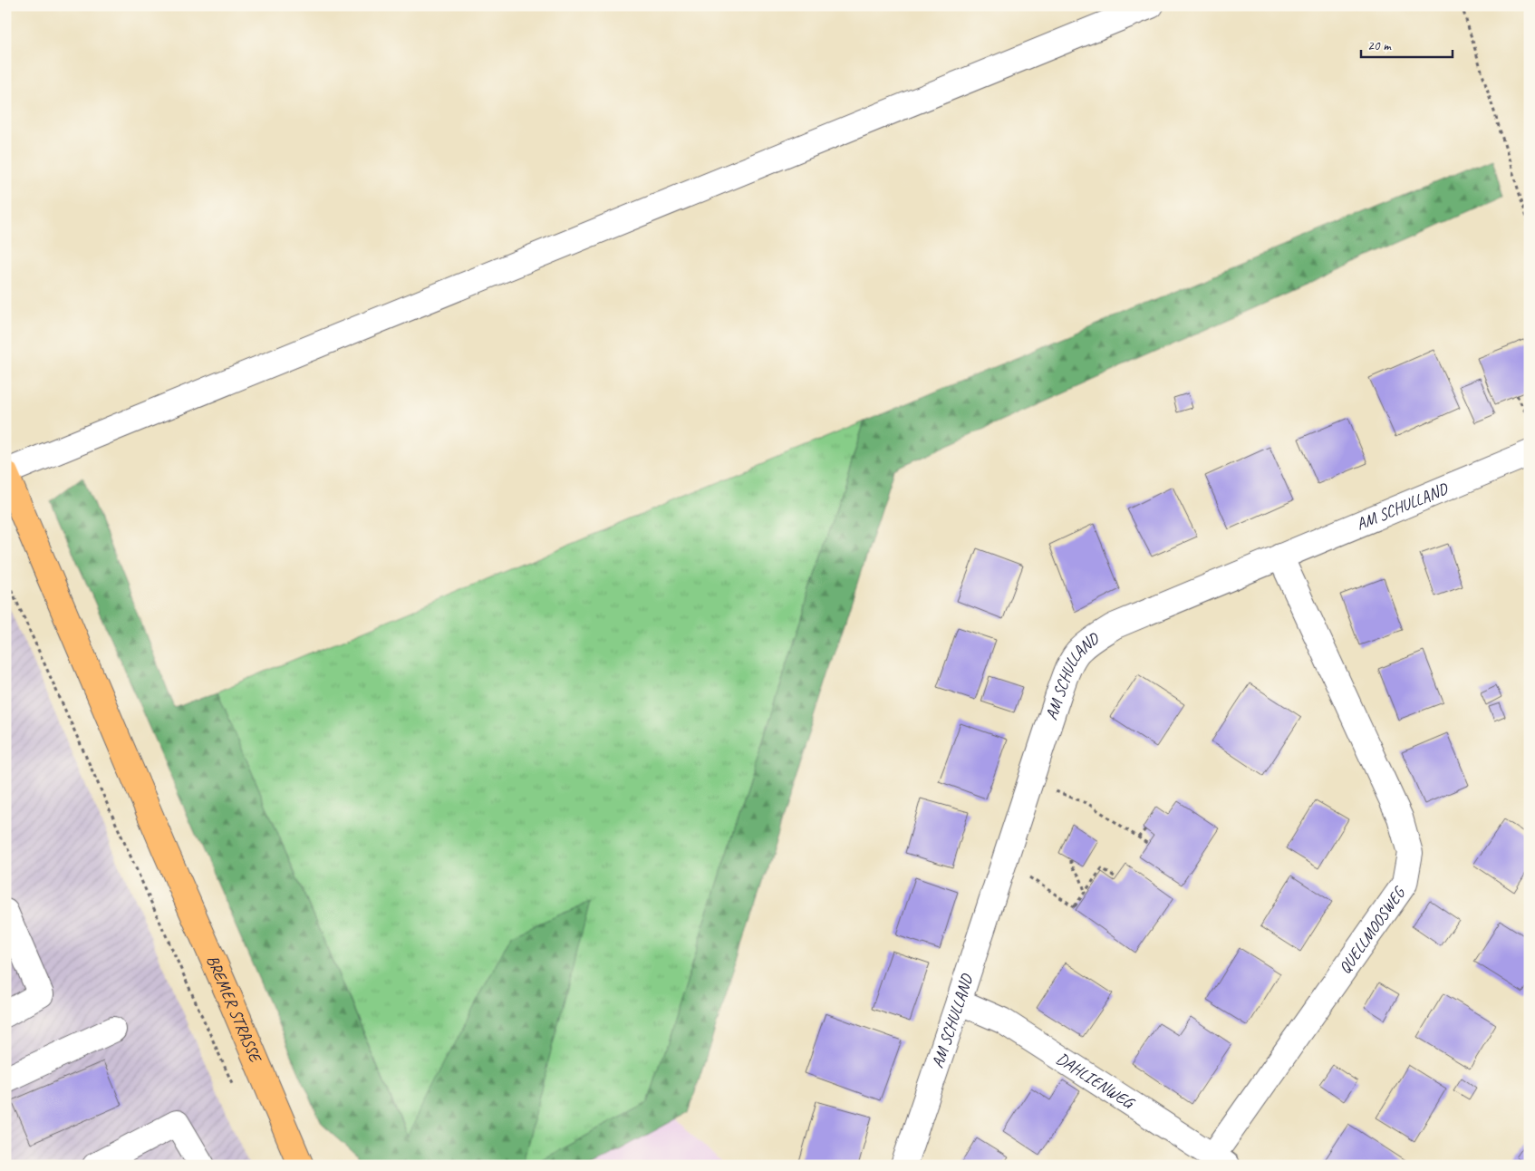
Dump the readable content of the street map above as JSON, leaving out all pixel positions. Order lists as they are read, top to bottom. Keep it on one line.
{"streets":{"main road":["BREMER STRASSE"],"street":["AM SCHULLAND","QUELLMOOSWEG","DAHLIENWEG"]},"crossings":[["AM SCHULLAND","QUELLMOOSWEG"],["AM SCHULLAND","DAHLIENWEG"],["QUELLMOOSWEG","DAHLIENWEG"]],"scale_bar":"20 m"}
